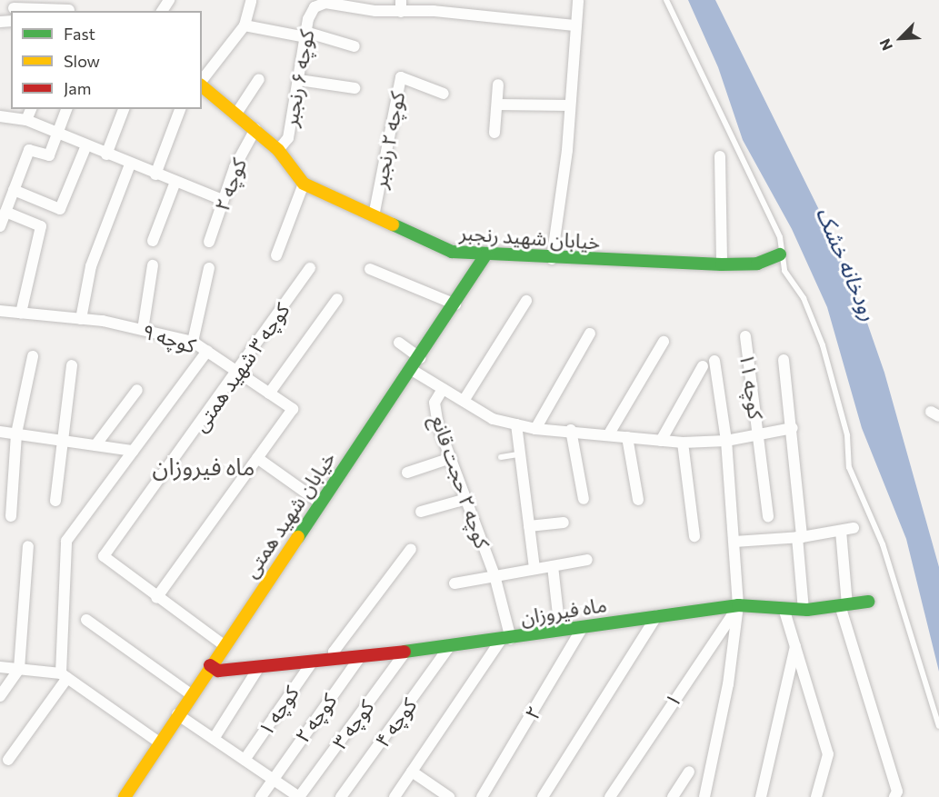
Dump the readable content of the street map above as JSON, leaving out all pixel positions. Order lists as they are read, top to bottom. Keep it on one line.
{"streets":{"street":["کوچه ۶ رنجبر","کوچه ۲ رنجبر","کوچه ۲","خیابان شهید رنجبر","کوچه ۹","کوچه ۳ شهید همتی","کوچه ۱۱","کوچه ۲ حجت قانع","خیابان شهید همتی","ماه فیروزان","۱","کوچه ۱","۲","کوچه ۴","کوچه ۳"]},"crossings":[["کوچه ۶ رنجبر","خیابان شهید رنجبر"],["کوچه ۲ رنجبر","خیابان شهید رنجبر"],["کوچه ۲","خیابان شهید رنجبر"],["کوچه ۲","ماه فیروزان"],["خیابان شهید رنجبر","خیابان شهید همتی"],["کوچه ۹","کوچه ۳ شهید همتی"],["کوچه ۳ شهید همتی","خیابان شهید همتی"],["کوچه ۲ حجت قانع","ماه فیروزان"],["خیابان شهید همتی","ماه فیروزان"],["ماه فیروزان","۱"],["ماه فیروزان","کوچه ۱"],["ماه فیروزان","۲"],["ماه فیروزان","کوچه ۴"],["ماه فیروزان","کوچه ۳"]],"districts":["ماه فیروزان"],"water":["رودخانه خشک"],"legend":["Fast","Slow","Jam"],"north":"bottom left"}
